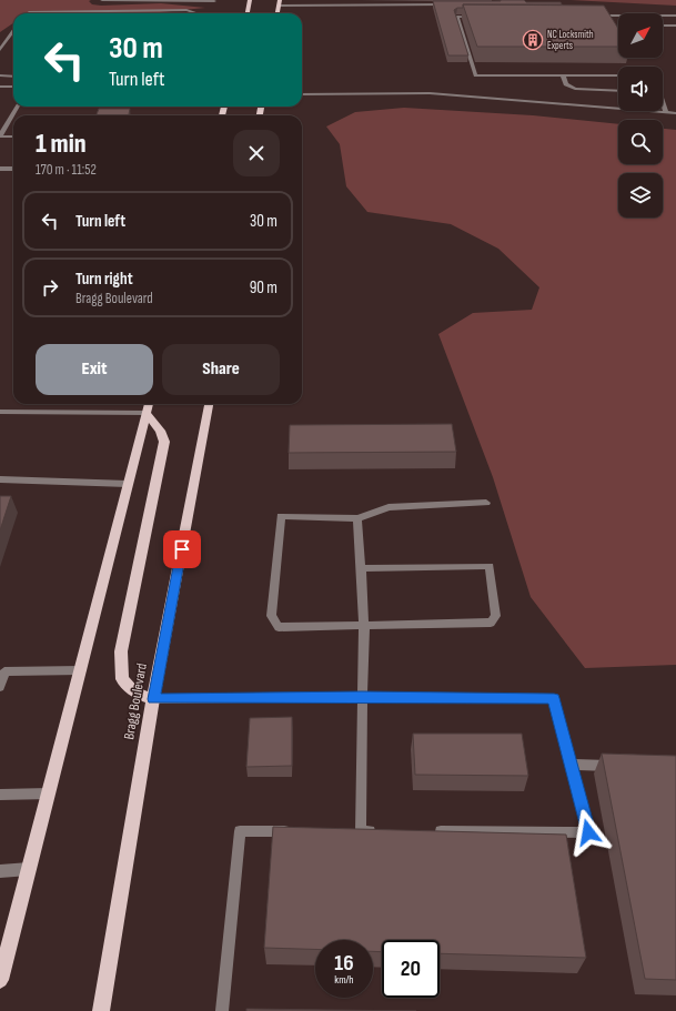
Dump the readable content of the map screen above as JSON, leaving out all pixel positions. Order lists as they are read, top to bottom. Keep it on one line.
{"streets":{"main road":["Bragg Boulevard"]},"places":{"building":["NC Locksmith Experts"]},"north":"top right","page":{"turn":["30 m","Turn left"],"heading":["1 min","170 m · 11:52"],"list":[{"name":"Turn left","value":"30 m"},{"name":"Turn right","note":"Bragg Boulevard","value":"90 m"}],"buttons":["Exit","Share"],"speed":"16 km/h","limit":"20"}}
